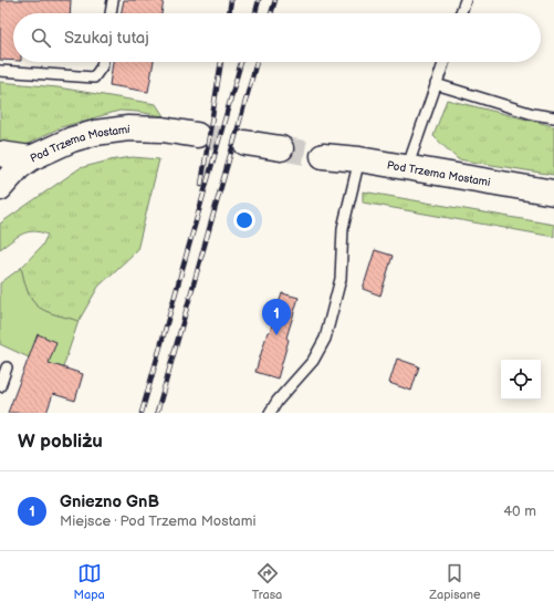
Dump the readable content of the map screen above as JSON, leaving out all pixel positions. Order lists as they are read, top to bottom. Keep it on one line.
{"streets":{"street":["Pod Trzema Mostami"]},"page":{"search":"Szukaj tutaj","pins":"1","heading":"W pobliżu","list":[{"mark":"1","name":"Gniezno GnB","note":"Miejsce · Pod Trzema Mostami","value":"40 m"}],"nav":["Mapa","Trasa","Zapisane"]}}
